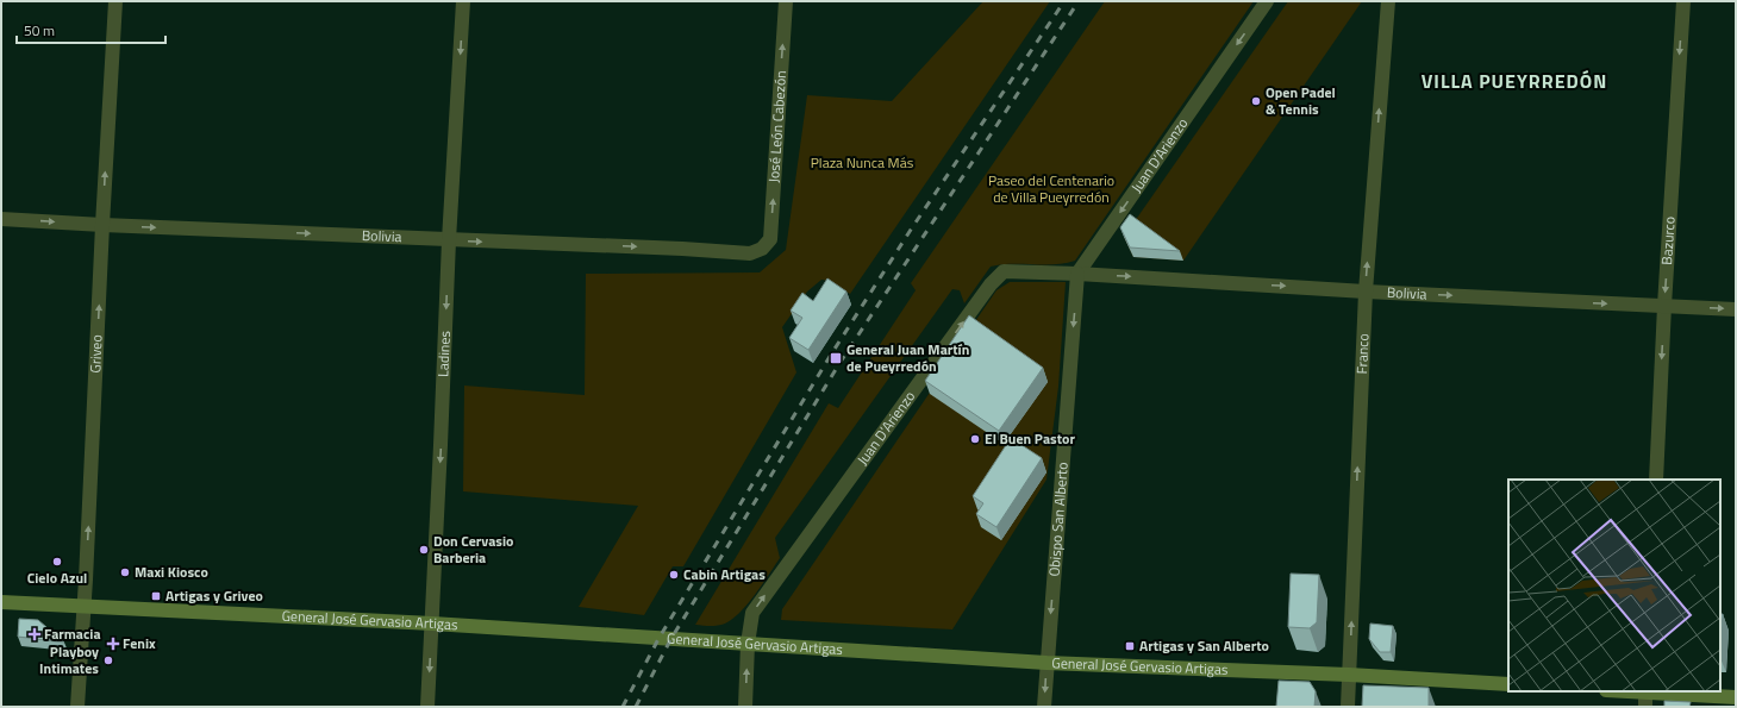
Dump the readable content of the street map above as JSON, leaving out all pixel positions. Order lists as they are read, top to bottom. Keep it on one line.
{"streets":{"street":["José León Cabezón","Juan D’Arienzo","Bolivia","Bazurco","Ladines","Franco","Griveo","Obispo San Alberto","General José Gervasio Artigas"]},"crossings":[["José León Cabezón","Bolivia"],["Juan D’Arienzo","Bolivia"],["Juan D’Arienzo","Obispo San Alberto"],["Juan D’Arienzo","General José Gervasio Artigas"],["Bolivia","Bazurco"],["Bolivia","Ladines"],["Bolivia","Franco"],["Bolivia","Griveo"],["Bolivia","Obispo San Alberto"],["Ladines","General José Gervasio Artigas"],["Franco","General José Gervasio Artigas"],["Griveo","General José Gervasio Artigas"],["Obispo San Alberto","General José Gervasio Artigas"]],"one_way":["José León Cabezón","Bolivia","Bazurco","Ladines","Franco","Griveo","Obispo San Alberto"],"districts":["VILLA PUEYRREDÓN"],"parks":["Plaza Nunca Más","Paseo del Centenario de Villa Pueyrredón"],"places":{"other":["Open Padel & Tennis","El Buen Pastor","Don Cervasio Barberia","Cielo Azul","Maxi Kiosco","Cabin Artigas","Playboy Intimates"],"transit":["General Juan Martín de Pueyrredón","Artigas y Griveo","Artigas y San Alberto"],"health":["Farmacia","Fenix"]},"scale_bar":"50 m"}
